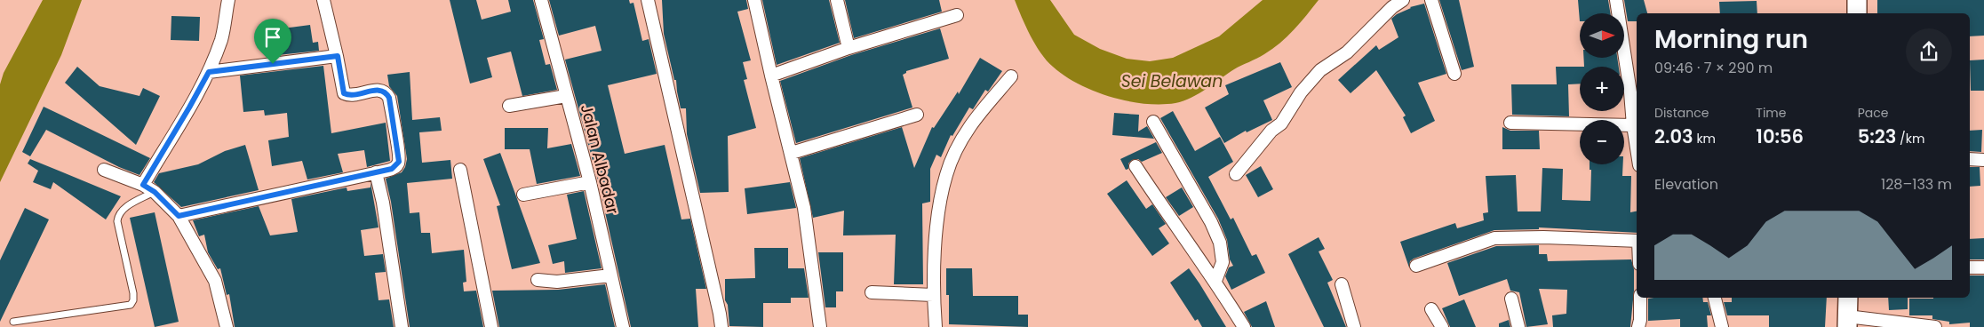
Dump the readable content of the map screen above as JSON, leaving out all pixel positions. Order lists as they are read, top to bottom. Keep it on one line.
{"streets":{"street":["Jalan Albadar"]},"water":["Sei Belawan"],"north":"right","page":{"map_buttons":["+","−"],"heading":["Morning run","09:46 · 7 × 290 m"],"stats":[["Distance","2.03 km"],["Time","10:56"],["Pace","5:23 /km"]],"chart":["Elevation","128–133 m"]}}
